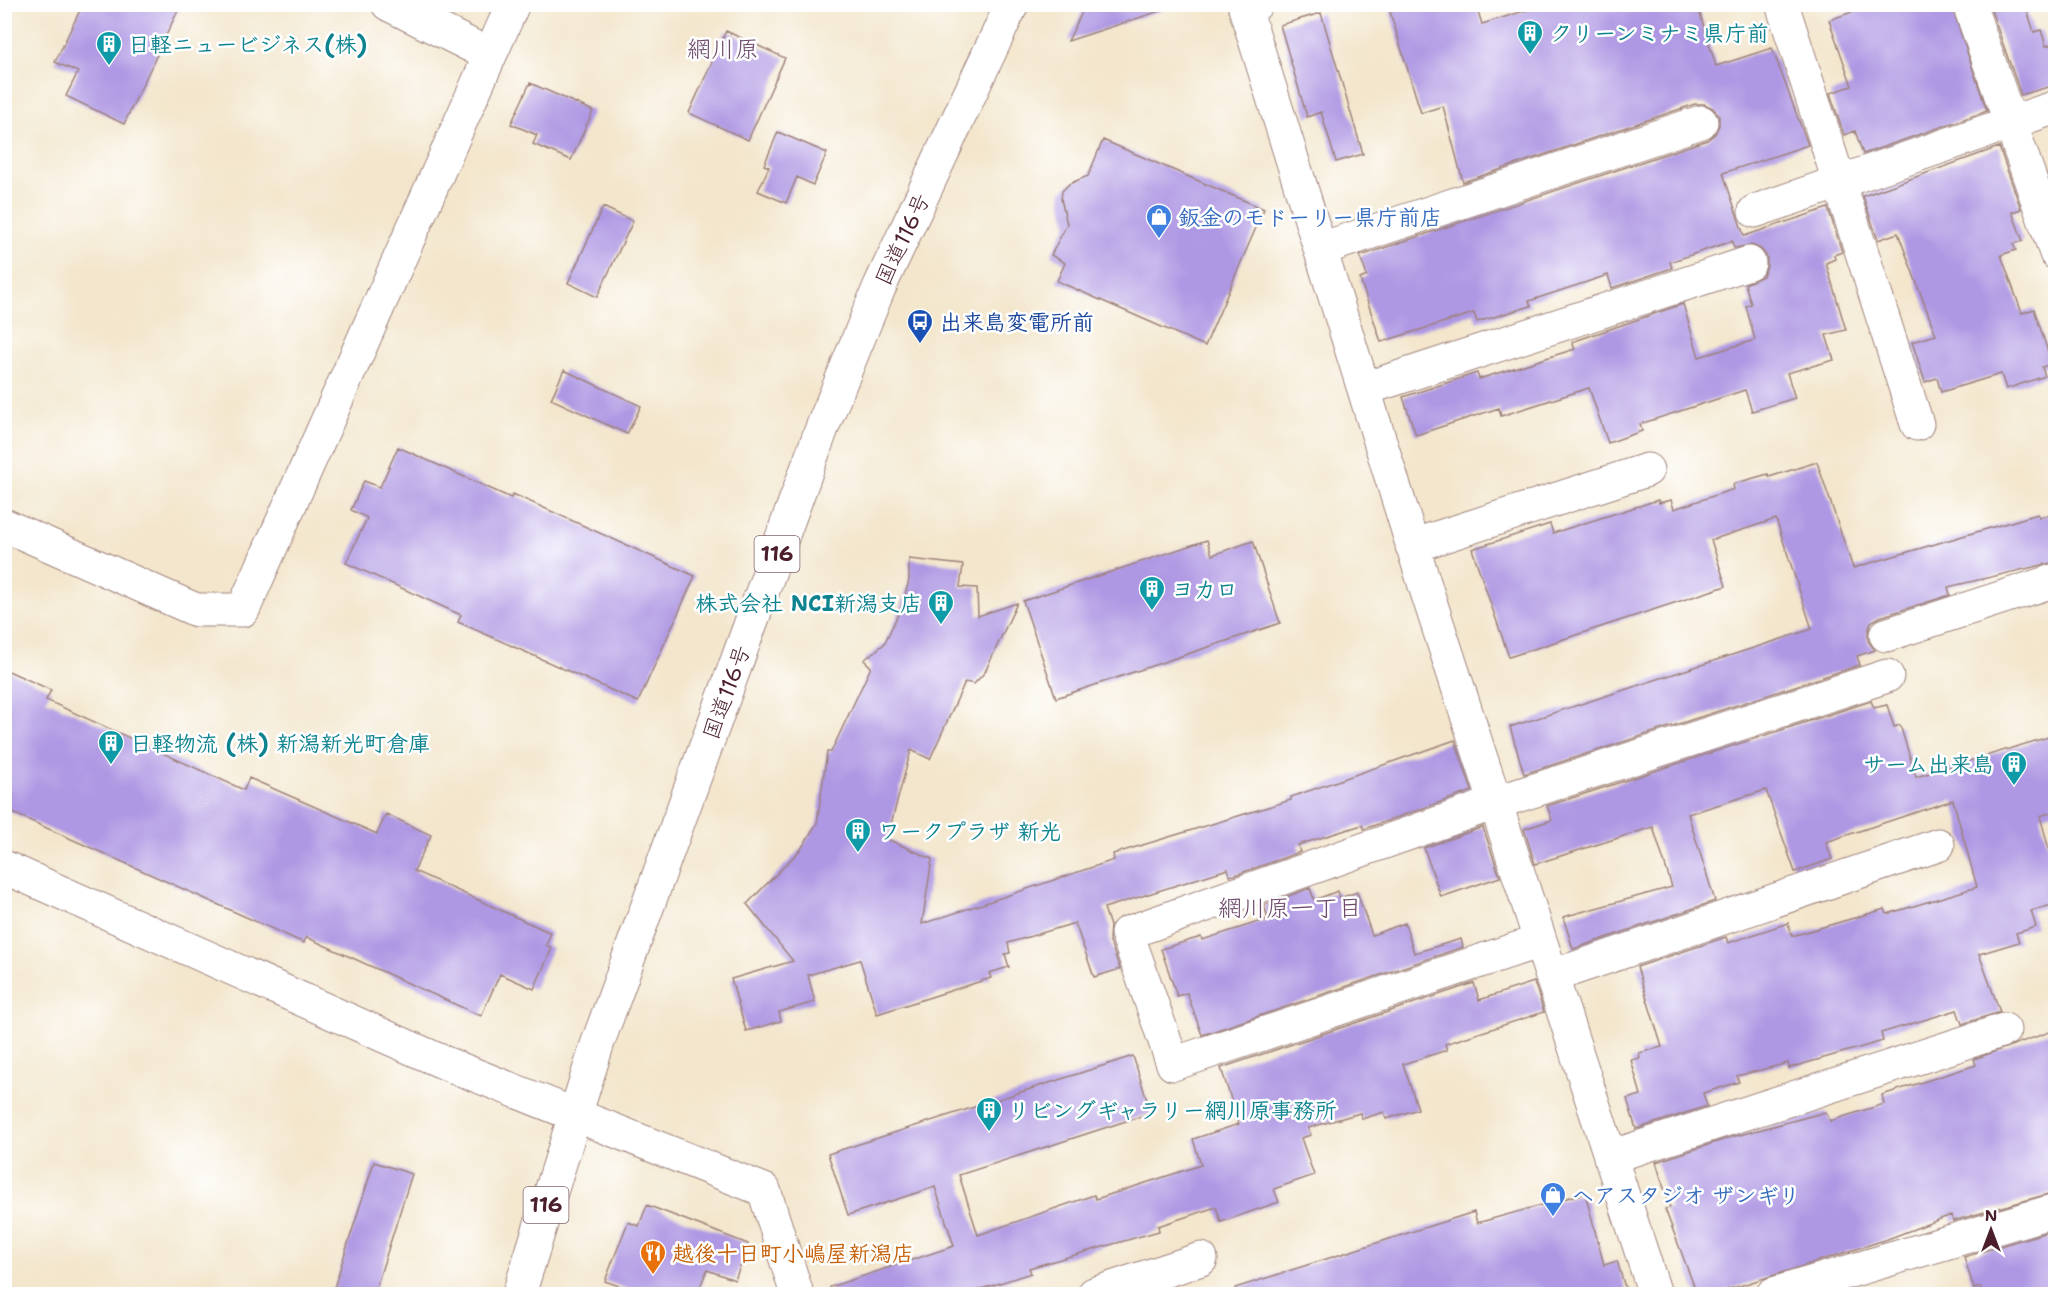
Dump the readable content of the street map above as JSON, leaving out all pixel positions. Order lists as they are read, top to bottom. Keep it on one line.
{"streets":{"main road":["国道116号","116"]},"districts":["網川原","網川原一丁目"],"places":{"building":["クリーンミナミ県庁前","日軽ニュービジネス(株)","ヨカロ","株式会社 NCI新潟支店","日軽物流 (株) 新潟新光町倉庫","サーム出来島","ワークプラザ 新光","リビングギャラリー網川原事務所"],"shop":["鈑金のモドーリー県庁前店","ヘアスタジオ ザンギリ"],"bus stop":["出来島変電所前"],"restaurant":["越後十日町小嶋屋新潟店"]},"north":"top"}
